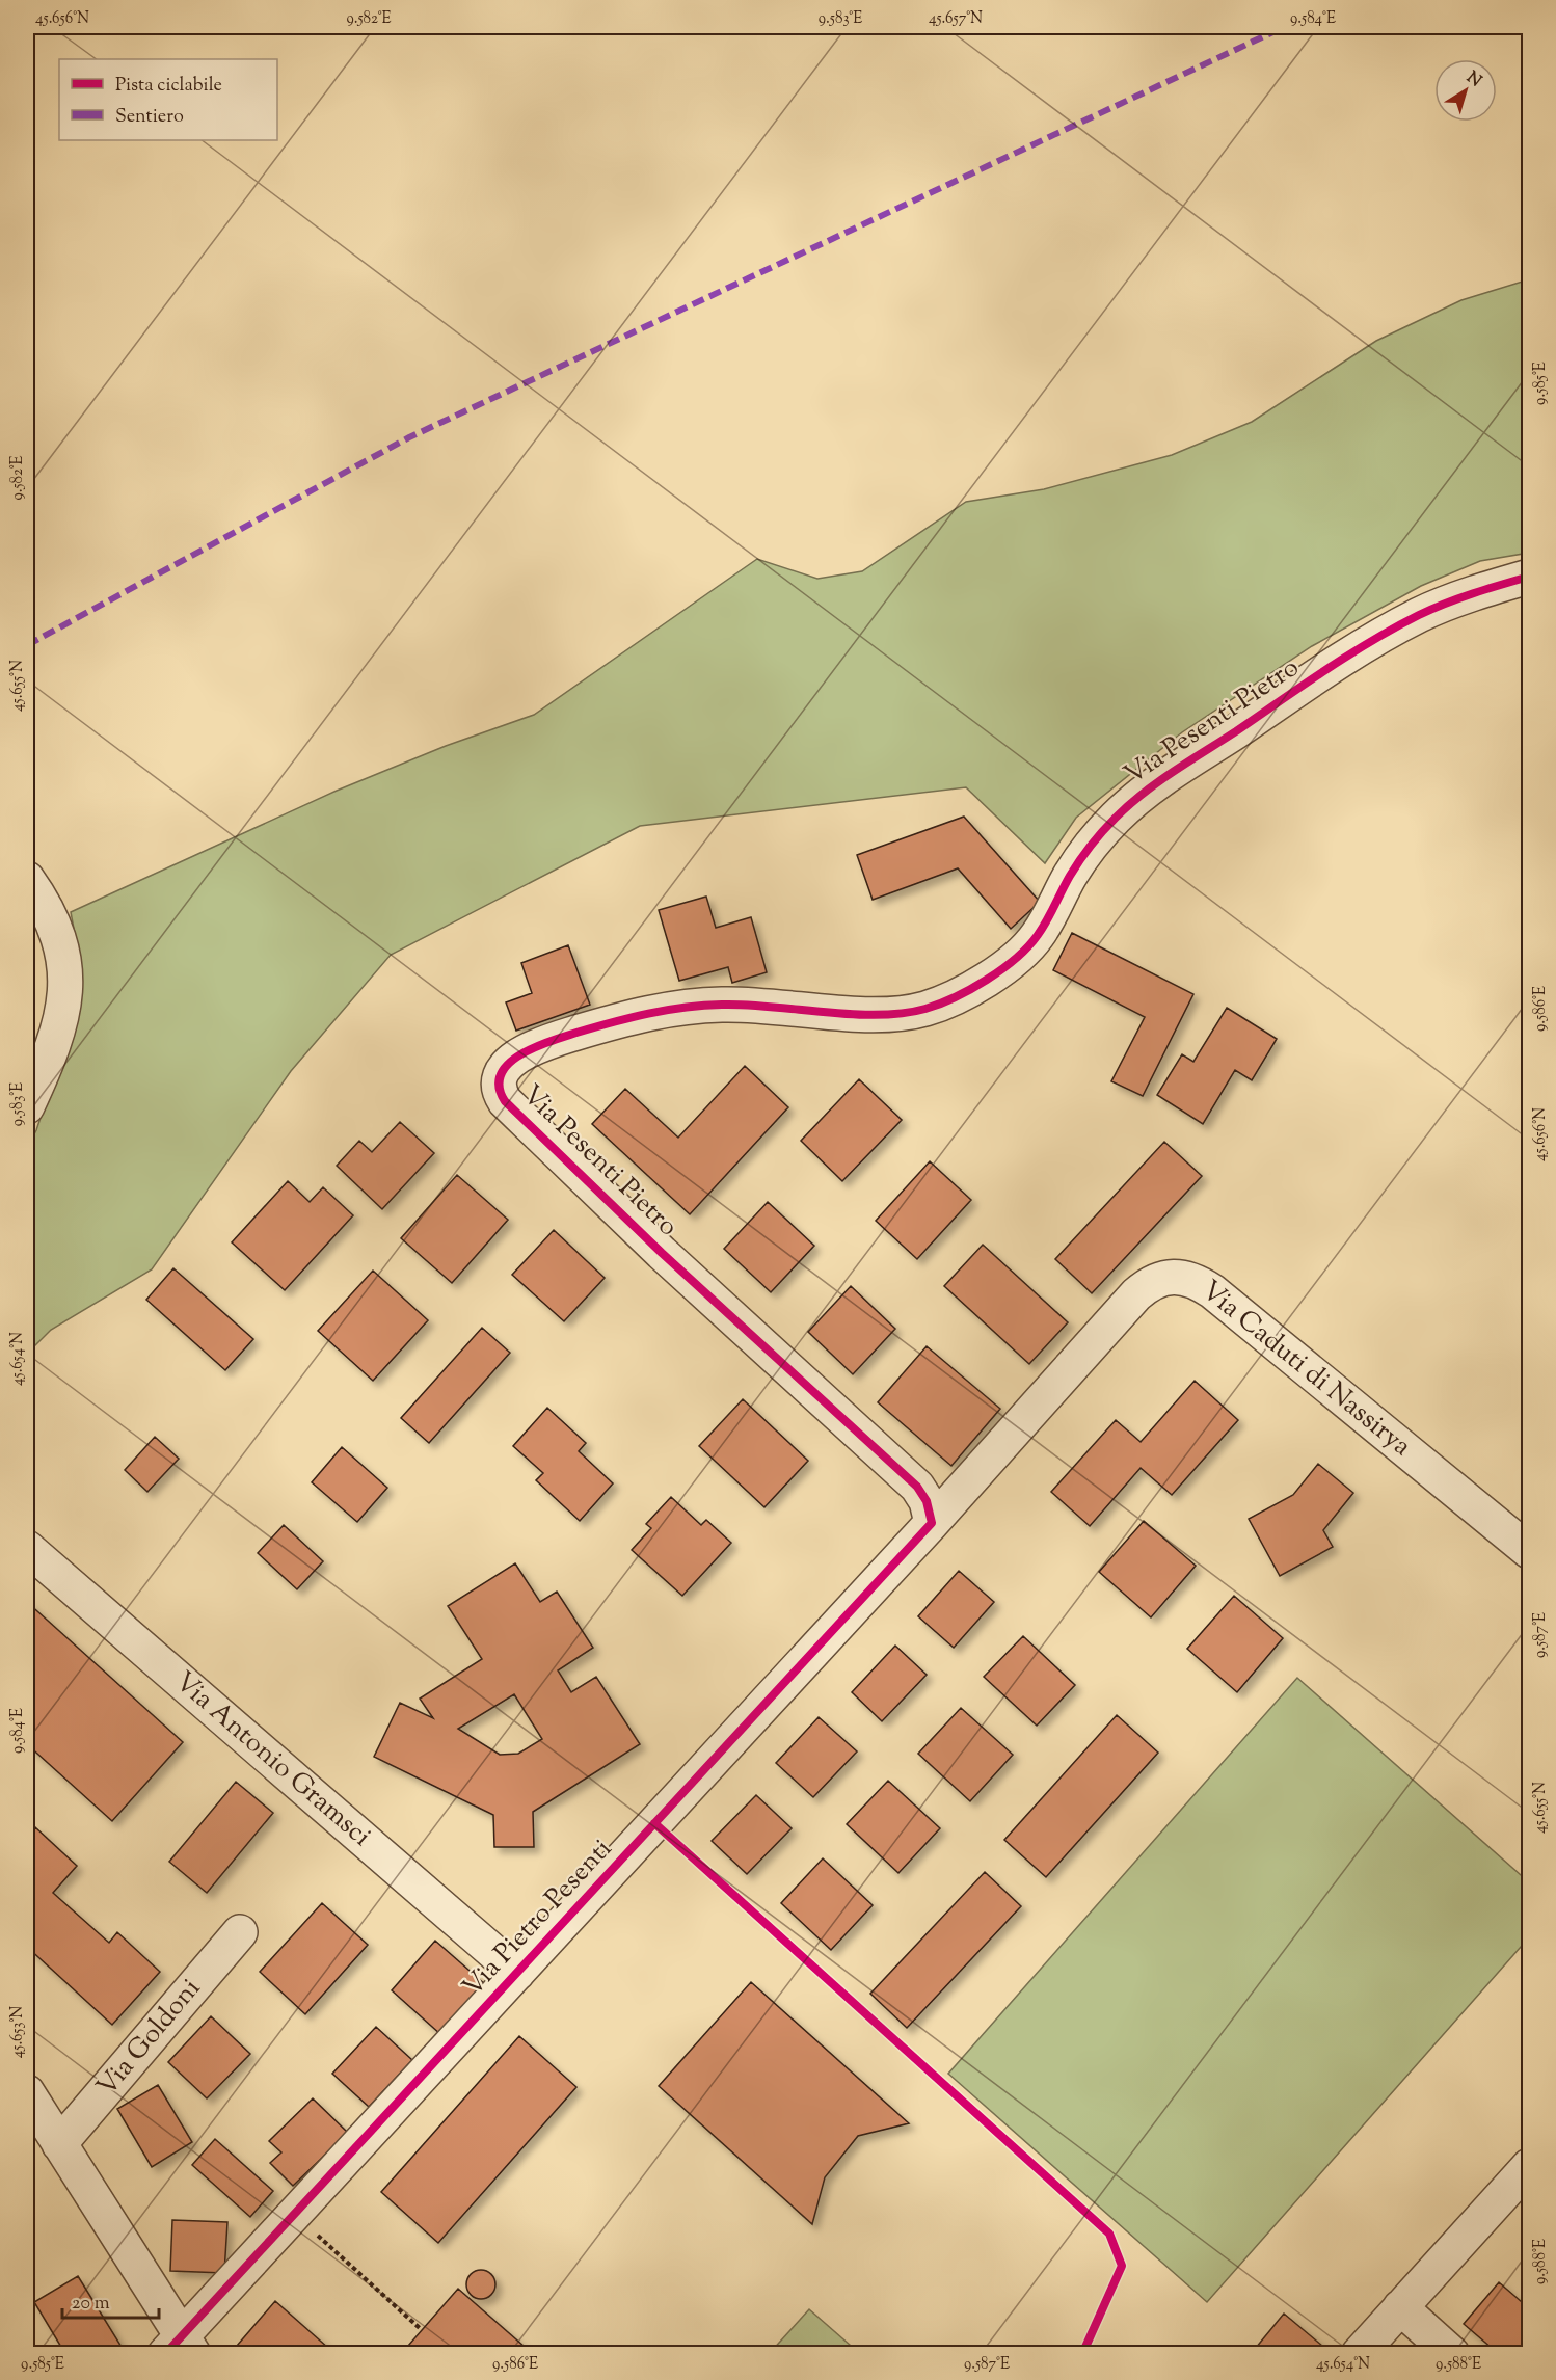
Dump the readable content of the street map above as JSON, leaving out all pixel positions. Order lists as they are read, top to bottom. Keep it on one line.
{"streets":{"street":["Via Pesenti Pietro","Via Caduti di Nassirya","Via Antonio Gramsci","Via Pietro Pesenti","Via Goldoni"]},"crossings":[["Via Pesenti Pietro","Via Caduti di Nassirya"],["Via Pesenti Pietro","Via Pietro Pesenti"],["Via Caduti di Nassirya","Via Pietro Pesenti"],["Via Antonio Gramsci","Via Pietro Pesenti"]],"legend":["Pista ciclabile","Sentiero"],"scale_bar":"20 m","north":"top right","coordinates":["45.656°N","9.582°E","9.583°E","45.657°N","9.584°E","9.585°E","45.655°N","9.586°E","45.654°N","9.587°E","45.653°N","9.588°E"]}
